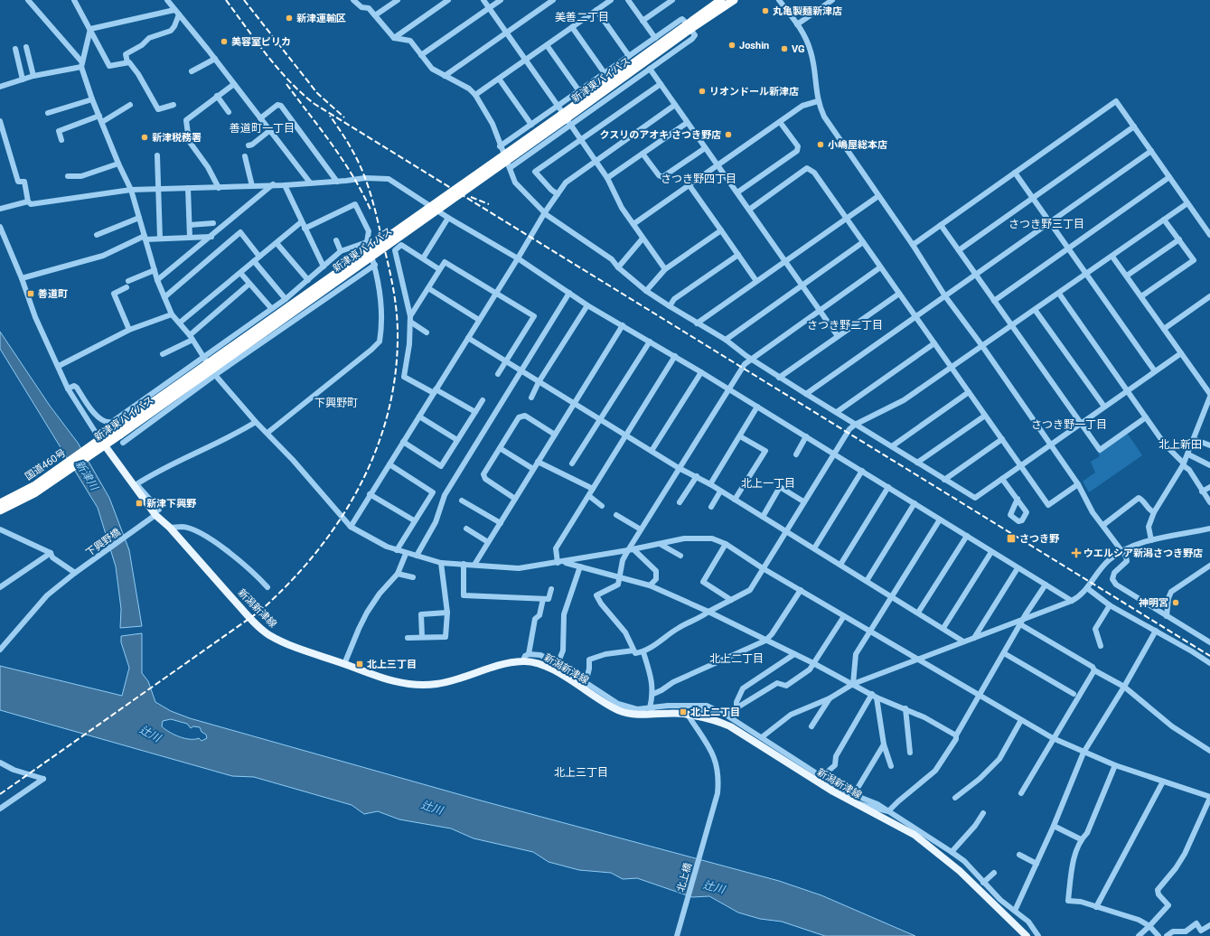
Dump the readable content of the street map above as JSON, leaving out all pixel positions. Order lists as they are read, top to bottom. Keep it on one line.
{"streets":{"highway":["新津東バイパス","国道460号"],"main road":["新潟新津線"],"street":["下興野橋","北上橋"]},"crossings":[["新津東バイパス","国道460号"],["新津東バイパス","新潟新津線"],["国道460号","新潟新津線"],["下興野橋","新潟新津線"],["新潟新津線","北上橋"]],"districts":["美善二丁目","善道町一丁目","さつき野四丁目","さつき野三丁目","さつき野二丁目","下興野町","さつき野一丁目","北上新田","北上一丁目","北上二丁目","北上三丁目"],"water":["新津川","辻川"],"places":{"other":["丸亀製麺新津店","新津運輸区","美容室ピリカ","Joshin","VG","リオンドール新津店","クスリのアオキ さつき野店","新津税務署","小嶋屋総本店","神明宮"],"transit":["善道町","新津下興野","さつき野","北上三丁目","北上二丁目"],"health":["ウエルシア新潟さつき野店"]}}
